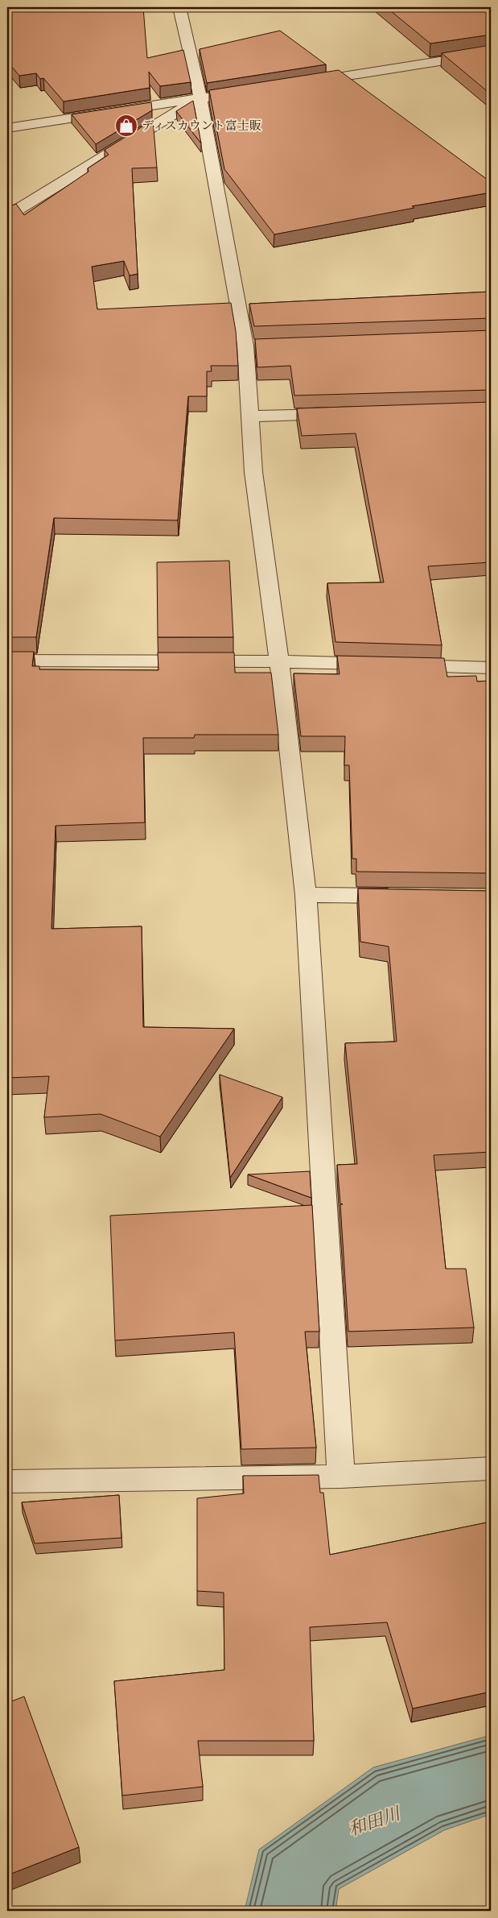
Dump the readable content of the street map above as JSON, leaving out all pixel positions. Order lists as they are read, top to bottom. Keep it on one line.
{"water":["和田川"],"places":{"shop":["ディスカウント富士販"]}}
